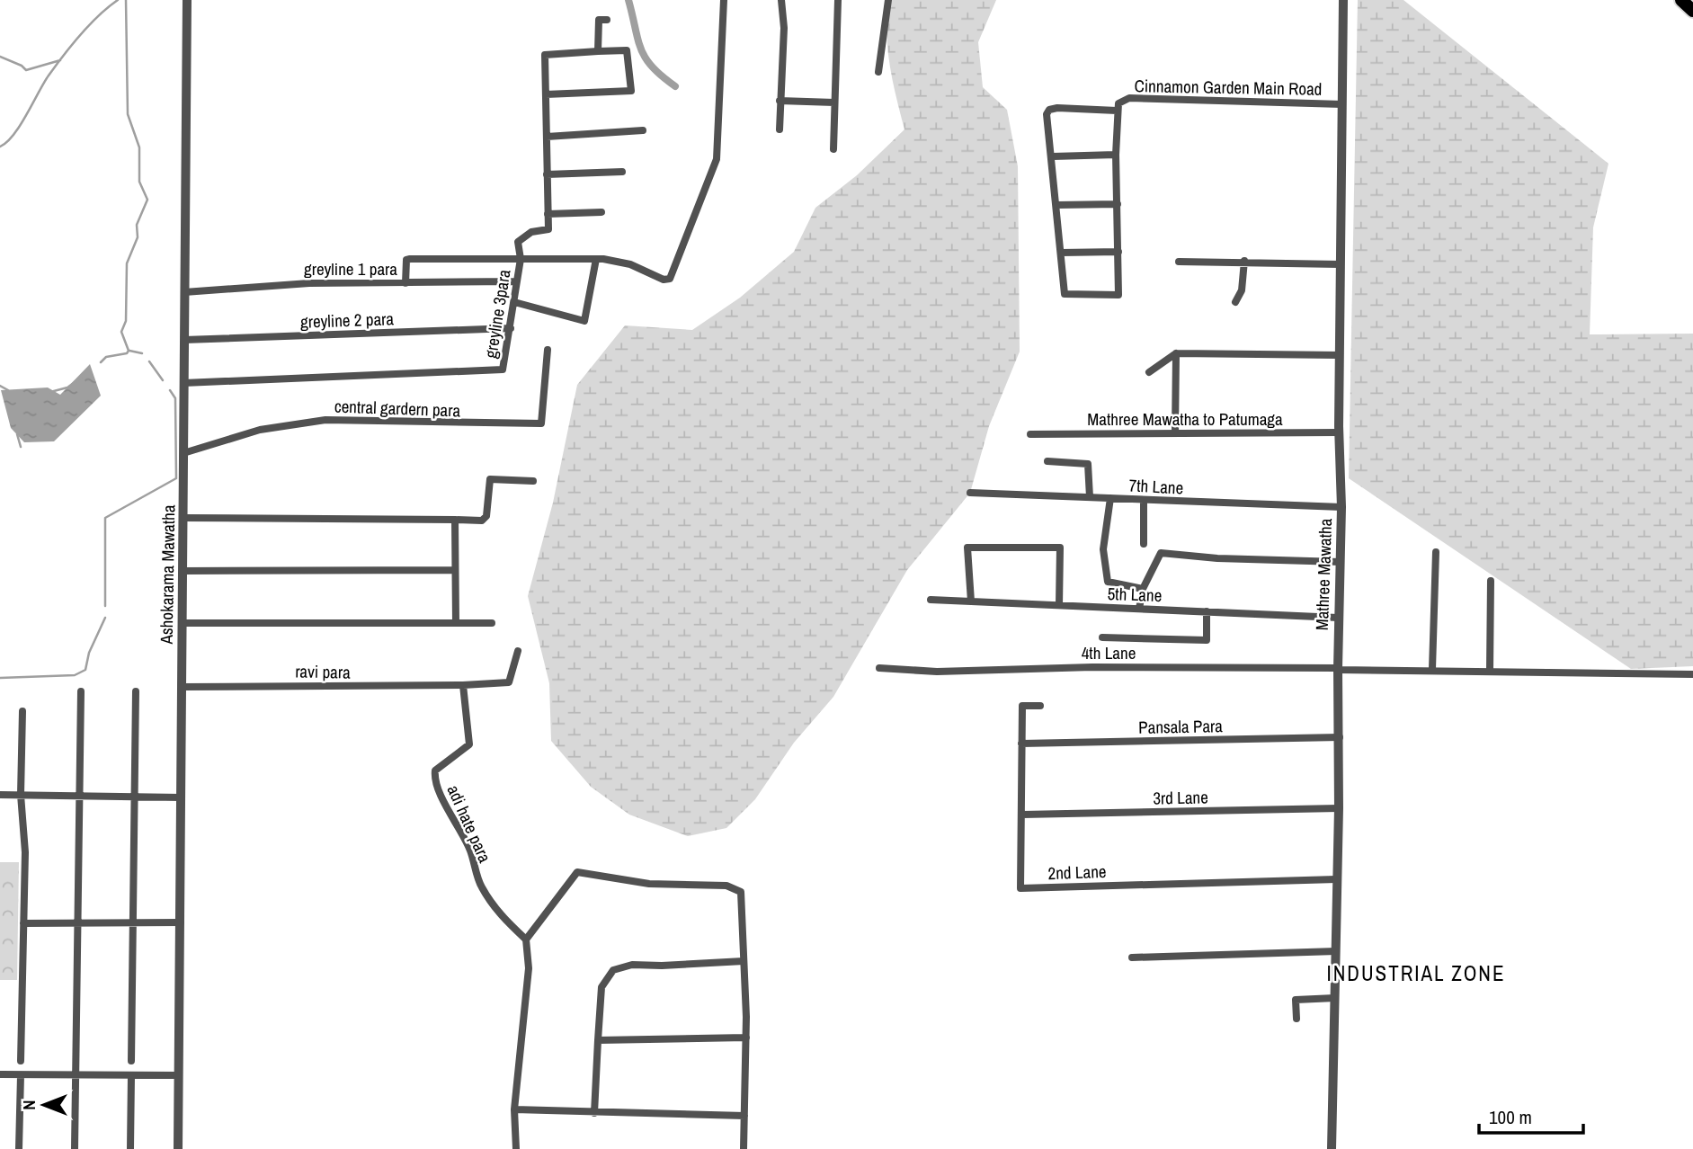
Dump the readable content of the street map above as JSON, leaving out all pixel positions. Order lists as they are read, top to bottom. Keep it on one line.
{"streets":{"street":["Cinnamon Garden Main Road","greyline 1 para","greyline 3para","greyline 2 para","central gardern para","Mathree Mawatha to Patumaga","7th Lane","Ashokarama Mawatha","Mathree Mawatha","5th Lane","4th Lane","ravi para","Pansala Para","3rd Lane","adi hate para","2nd Lane"]},"crossings":[["Cinnamon Garden Main Road","Mathree Mawatha"],["greyline 1 para","greyline 3para"],["greyline 1 para","Ashokarama Mawatha"],["greyline 3para","greyline 2 para"],["greyline 3para","Ashokarama Mawatha"],["greyline 2 para","Ashokarama Mawatha"],["central gardern para","Ashokarama Mawatha"],["Mathree Mawatha to Patumaga","Mathree Mawatha"],["7th Lane","Mathree Mawatha"],["Ashokarama Mawatha","ravi para"],["Mathree Mawatha","5th Lane"],["Mathree Mawatha","4th Lane"],["Mathree Mawatha","Pansala Para"],["Mathree Mawatha","3rd Lane"],["Mathree Mawatha","2nd Lane"],["ravi para","adi hate para"],["Pansala Para","2nd Lane"],["3rd Lane","2nd Lane"]],"districts":["INDUSTRIAL ZONE"],"scale_bar":"100 m","north":"left"}
